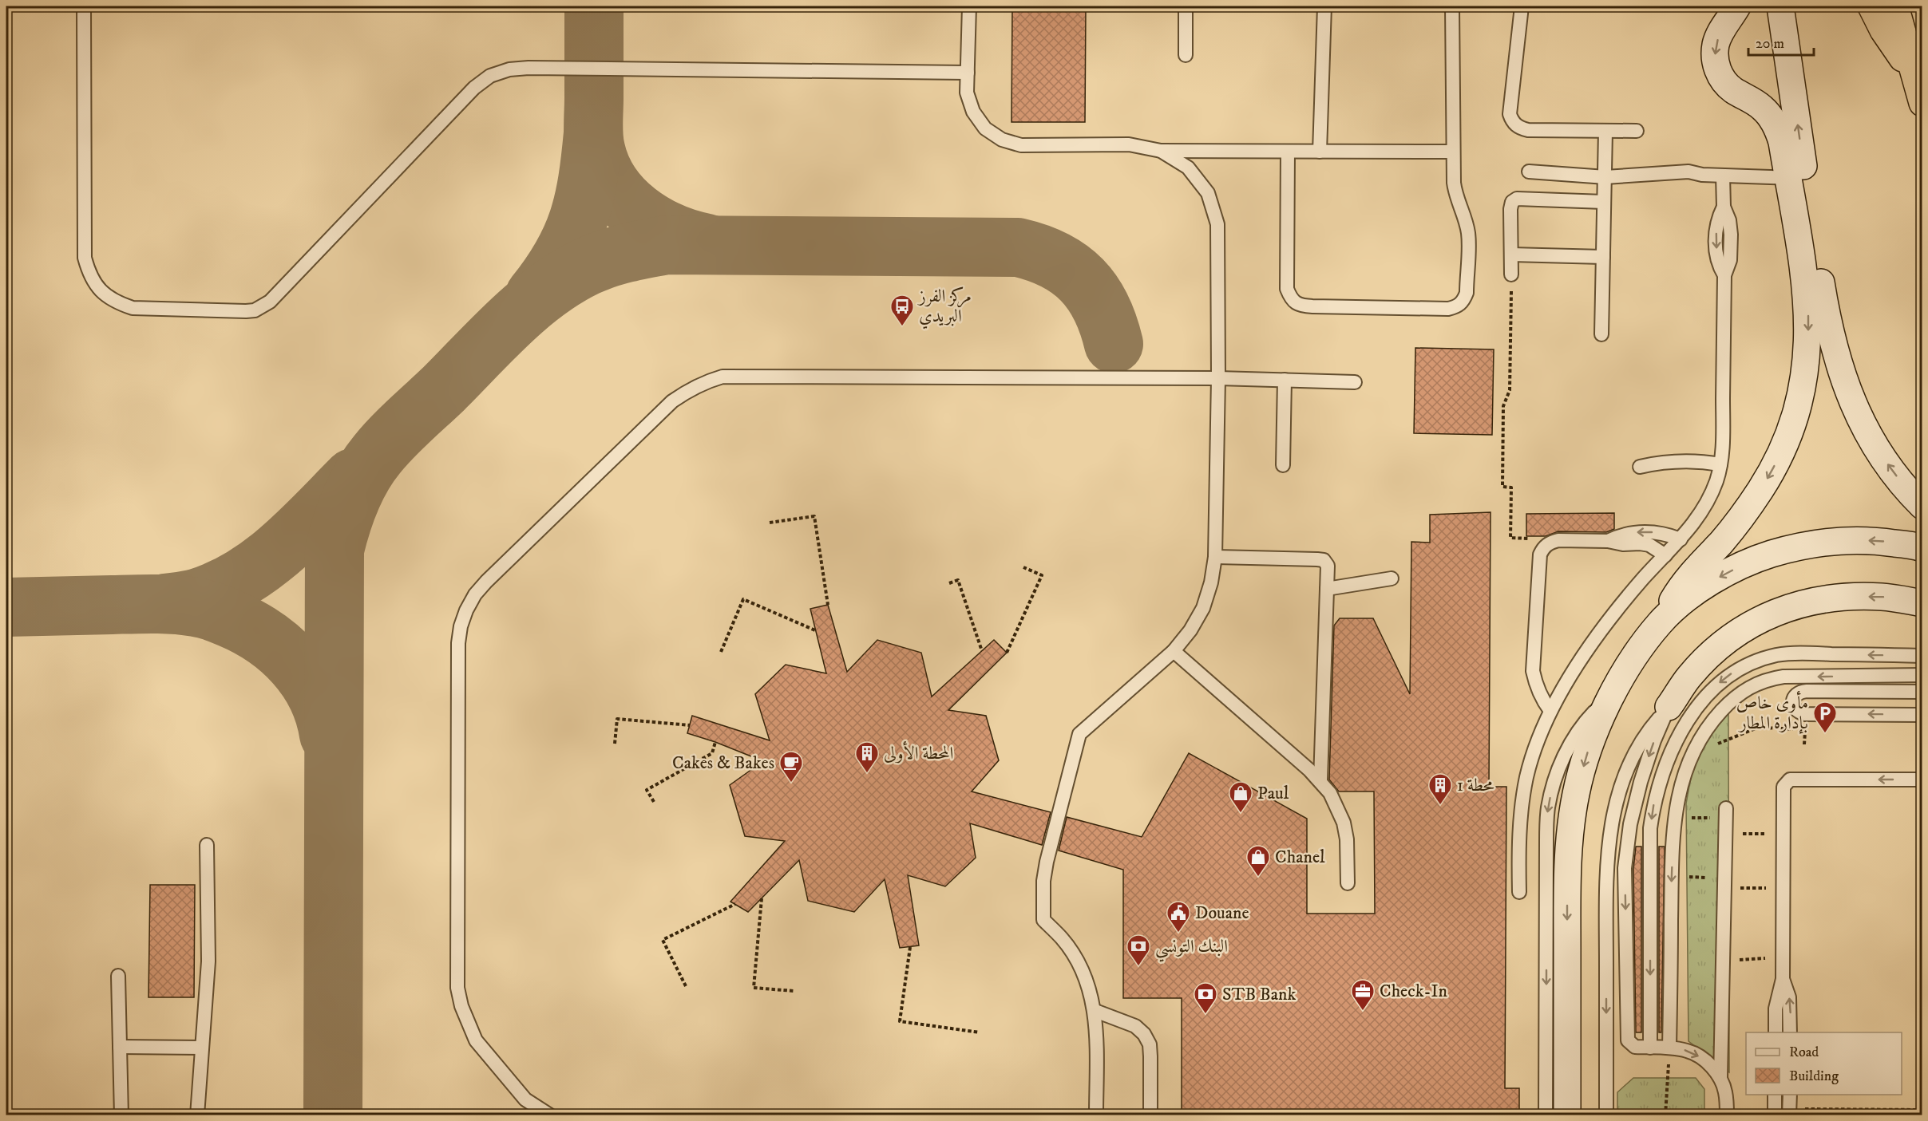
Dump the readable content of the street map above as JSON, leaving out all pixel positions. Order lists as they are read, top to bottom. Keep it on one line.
{"places":{"bus stop":["مركز الفرز البريدي"],"parking":["مأوى خاص بإدارة المطار"],"building":["المحطة الأولى","محطة 1"],"cafe":["Cakes & Bakes"],"shop":["Paul","Chanel"],"public building":["Douane"],"bank":["البنك التونسي","STB Bank"],"office":["Check-In"]},"legend":["Road","Building"],"scale_bar":"20 m"}
